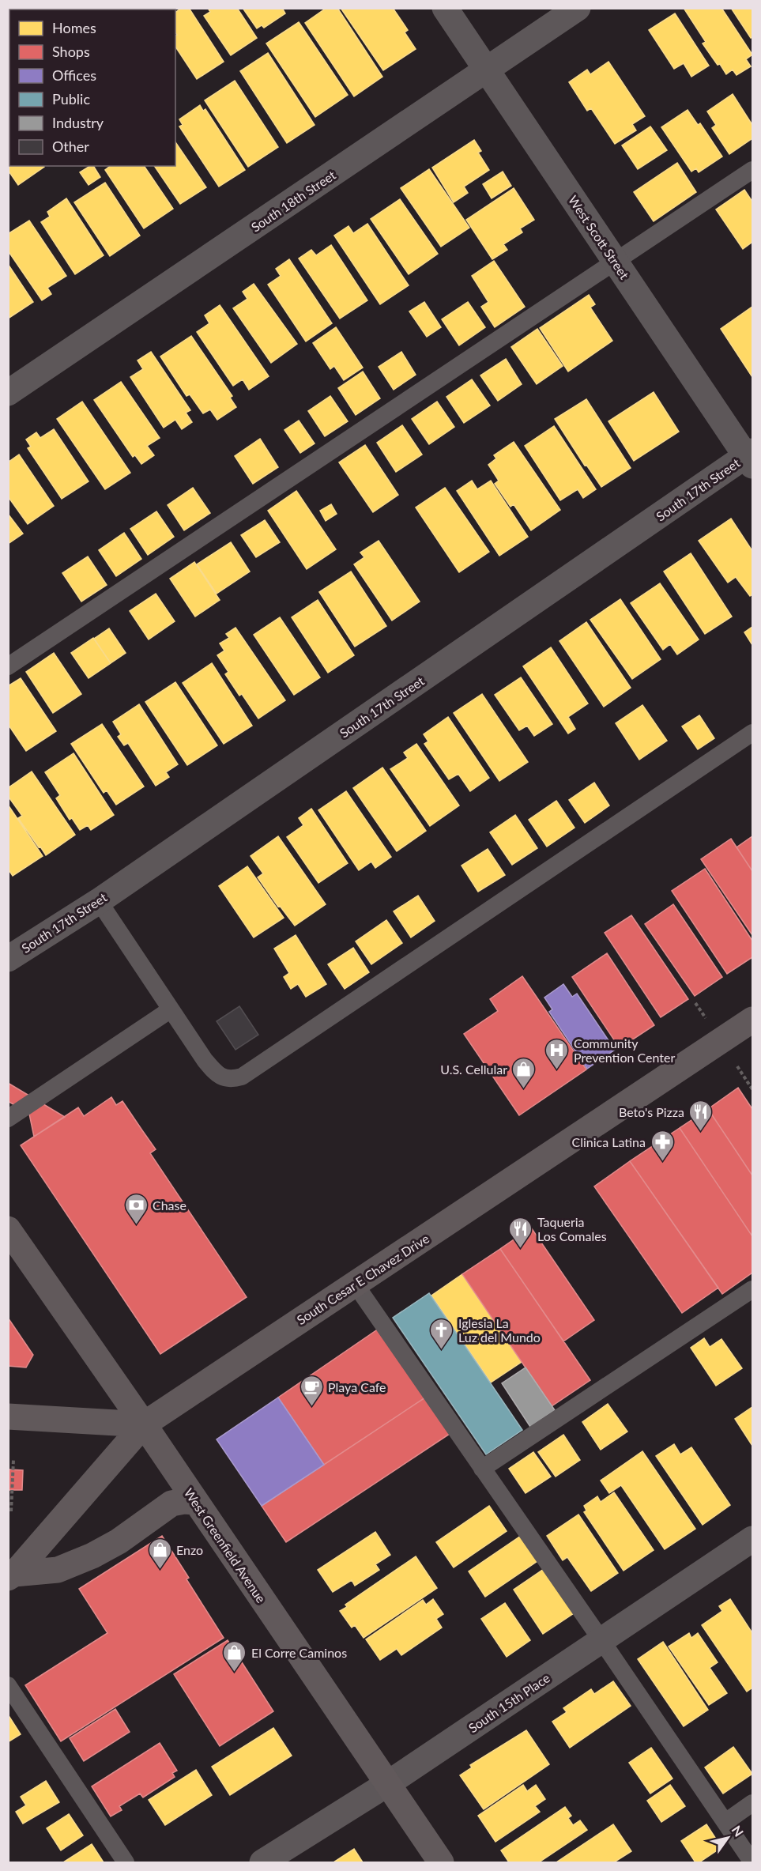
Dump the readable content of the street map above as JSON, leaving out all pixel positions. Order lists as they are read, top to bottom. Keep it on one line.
{"streets":{"main road":["South Cesar E Chavez Drive","West Greenfield Avenue"],"street":["South 18th Street","West Scott Street","South 17th Street","South 15th Place"]},"crossings":[["South 18th Street","West Scott Street"],["West Scott Street","South 17th Street"],["South Cesar E Chavez Drive","West Greenfield Avenue"],["West Greenfield Avenue","South 15th Place"]],"places":{"hospital":["Community Prevention Center"],"shop":["U.S. Cellular","Enzo","El Corre Caminos"],"restaurant":["Beto's Pizza","Taqueria Los Comales"],"pharmacy":["Clinica Latina"],"bank":["Chase"],"church":["Iglesia La Luz del Mundo"],"cafe":["Playa Cafe"]},"legend":["Homes","Shops","Offices","Public","Industry","Other"],"north":"top right"}
